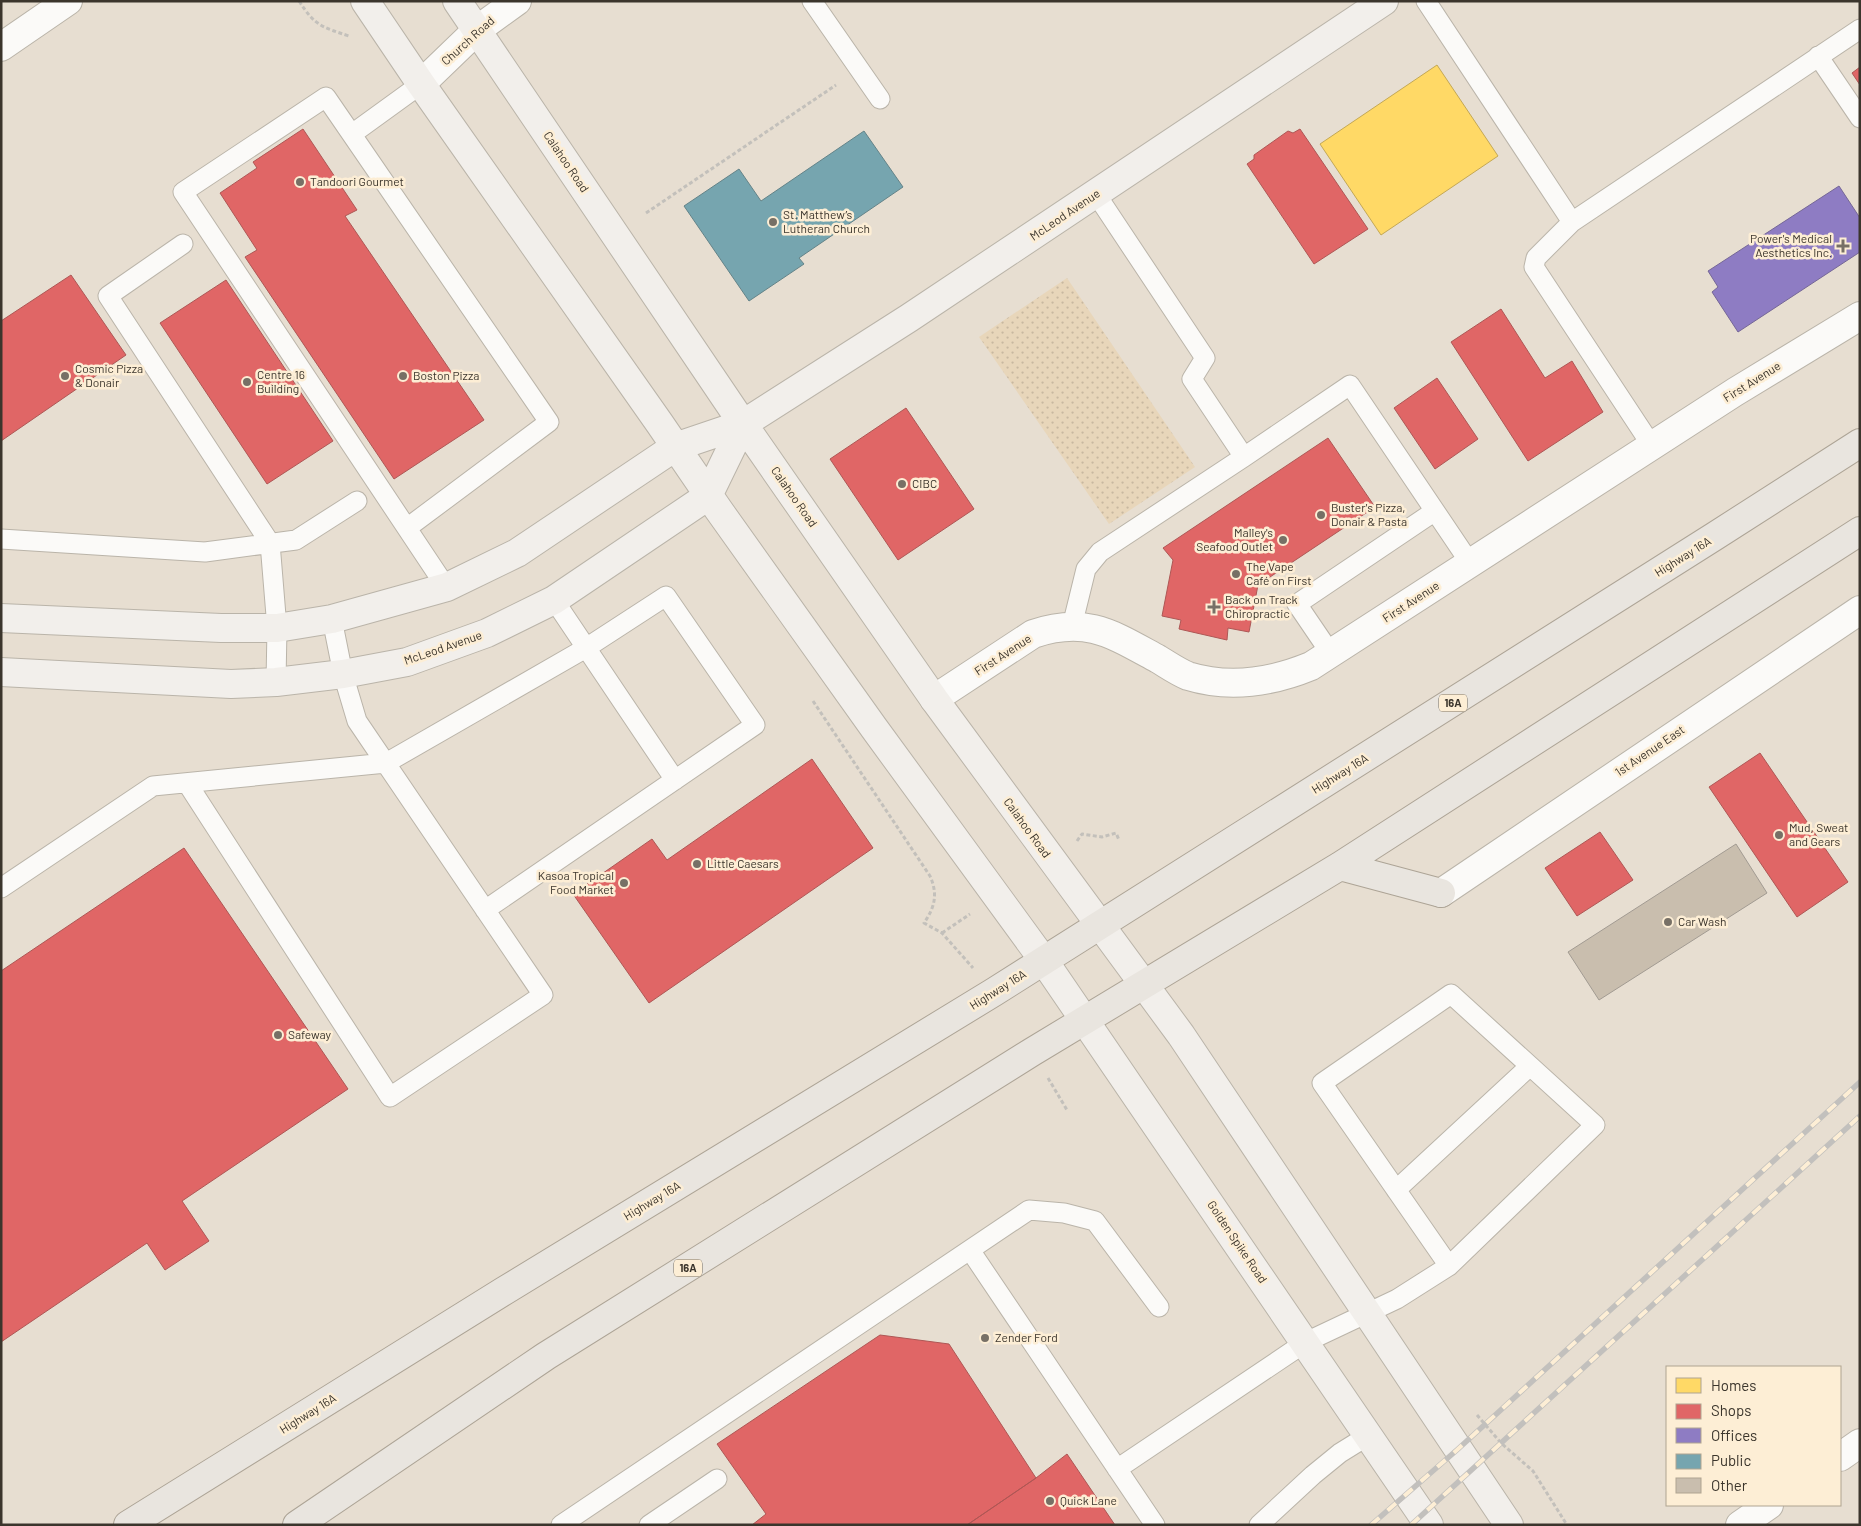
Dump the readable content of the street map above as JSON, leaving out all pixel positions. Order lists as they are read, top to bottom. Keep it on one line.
{"streets":{"main road":["Calahoo Road","McLeod Avenue","Highway 16A","16A","Golden Spike Road"],"street":["Church Road","First Avenue","1st Avenue East"]},"crossings":[["Church Road","Calahoo Road"],["Calahoo Road","McLeod Avenue"],["Calahoo Road","First Avenue"],["Calahoo Road","Highway 16A"],["Calahoo Road","16A"],["Highway 16A","Golden Spike Road"],["16A","Golden Spike Road"]],"places":{"other":["Tandoori Gourmet","St. Matthew’s Lutheran Church","Cosmic Pizza & Donair","Boston Pizza","Centre 16 Building","CIBC","Buster's Pizza, Donair & Pasta","Malley's Seafood Outlet","The Vape Café on First","Mud, Sweat and Gears","Little Caesars","Kasoa Tropical Food Market","Car Wash","Safeway","Zender Ford","Quick Lane"],"health":["Power's Medical Aesthetics Inc.","Back on Track Chiropractic"]},"legend":["Homes","Shops","Offices","Public","Other"]}
